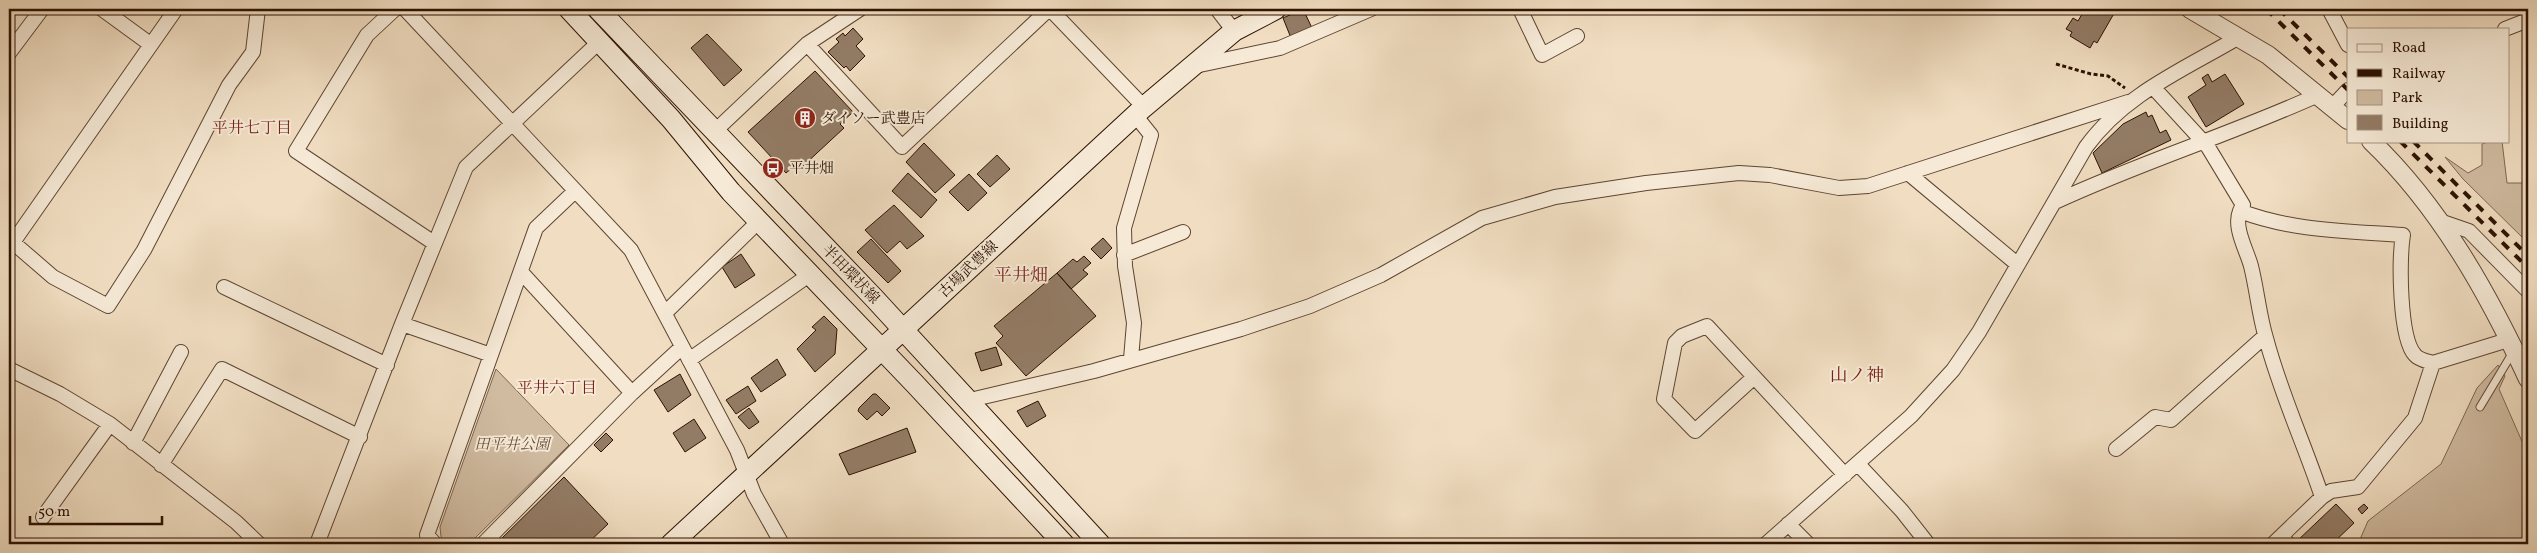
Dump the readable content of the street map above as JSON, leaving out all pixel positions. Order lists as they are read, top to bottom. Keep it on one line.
{"streets":{"main road":["古場武豊線","半田環状線"]},"crossings":[["古場武豊線","半田環状線"]],"districts":["平井七丁目","平井畑","山ノ神","平井六丁目"],"parks":["田平井公園"],"places":{"building":["ダイソー武豊店"],"bus stop":["平井畑"]},"legend":["Road","Railway","Park","Building"],"scale_bar":"50 m"}
